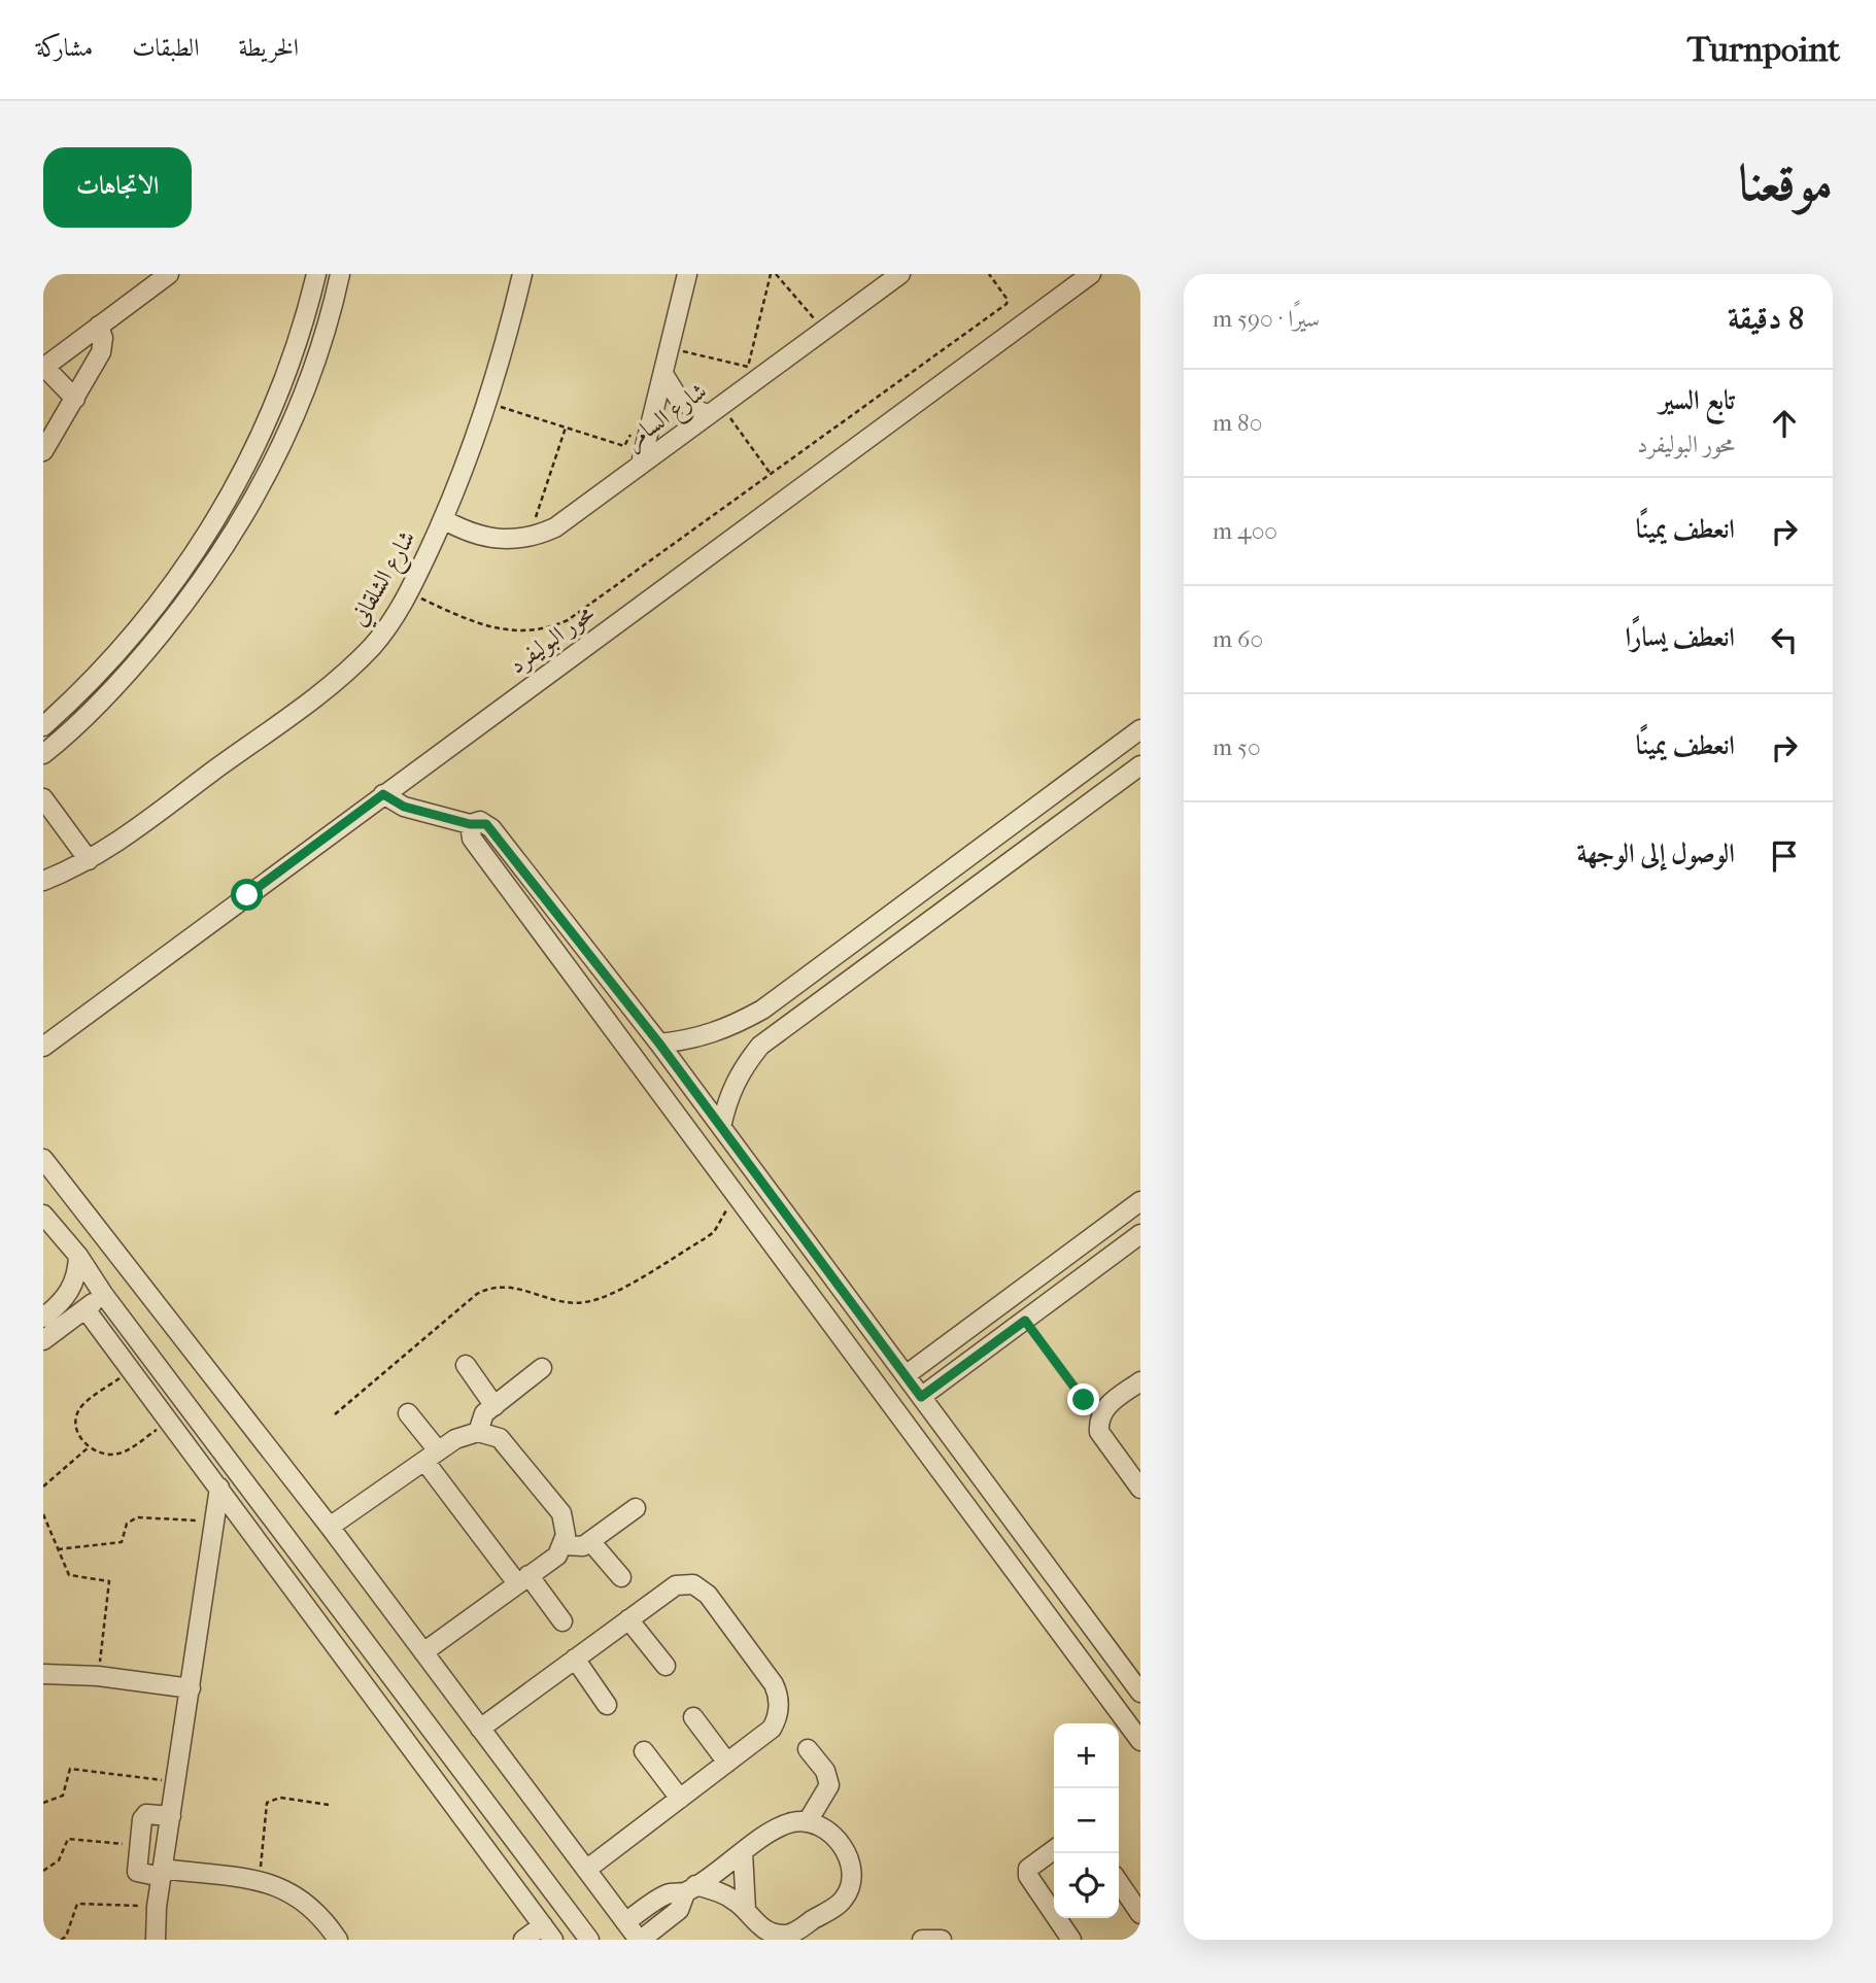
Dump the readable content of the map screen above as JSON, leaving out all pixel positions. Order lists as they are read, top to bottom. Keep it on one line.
{"streets":{"street":["شارع السامر","شارع الشلقاني","محور البوليفرد"]},"crossings":[["شارع السامر","شارع الشلقاني"]],"page":{"header":"Turnpoint","nav":["الخريطة","الطبقات","مشاركة"],"title":"موقعنا","buttons":"الاتجاهات","heading":["8 دقيقة","سيرًا · 590 m"],"list":[["تابع السير","محور البوليفرد","80 m"],["انعطف يمينًا","400 m"],["انعطف يسارًا","60 m"],["انعطف يمينًا","50 m"],"الوصول إلى الوجهة"],"map_buttons":["+","−"]}}
